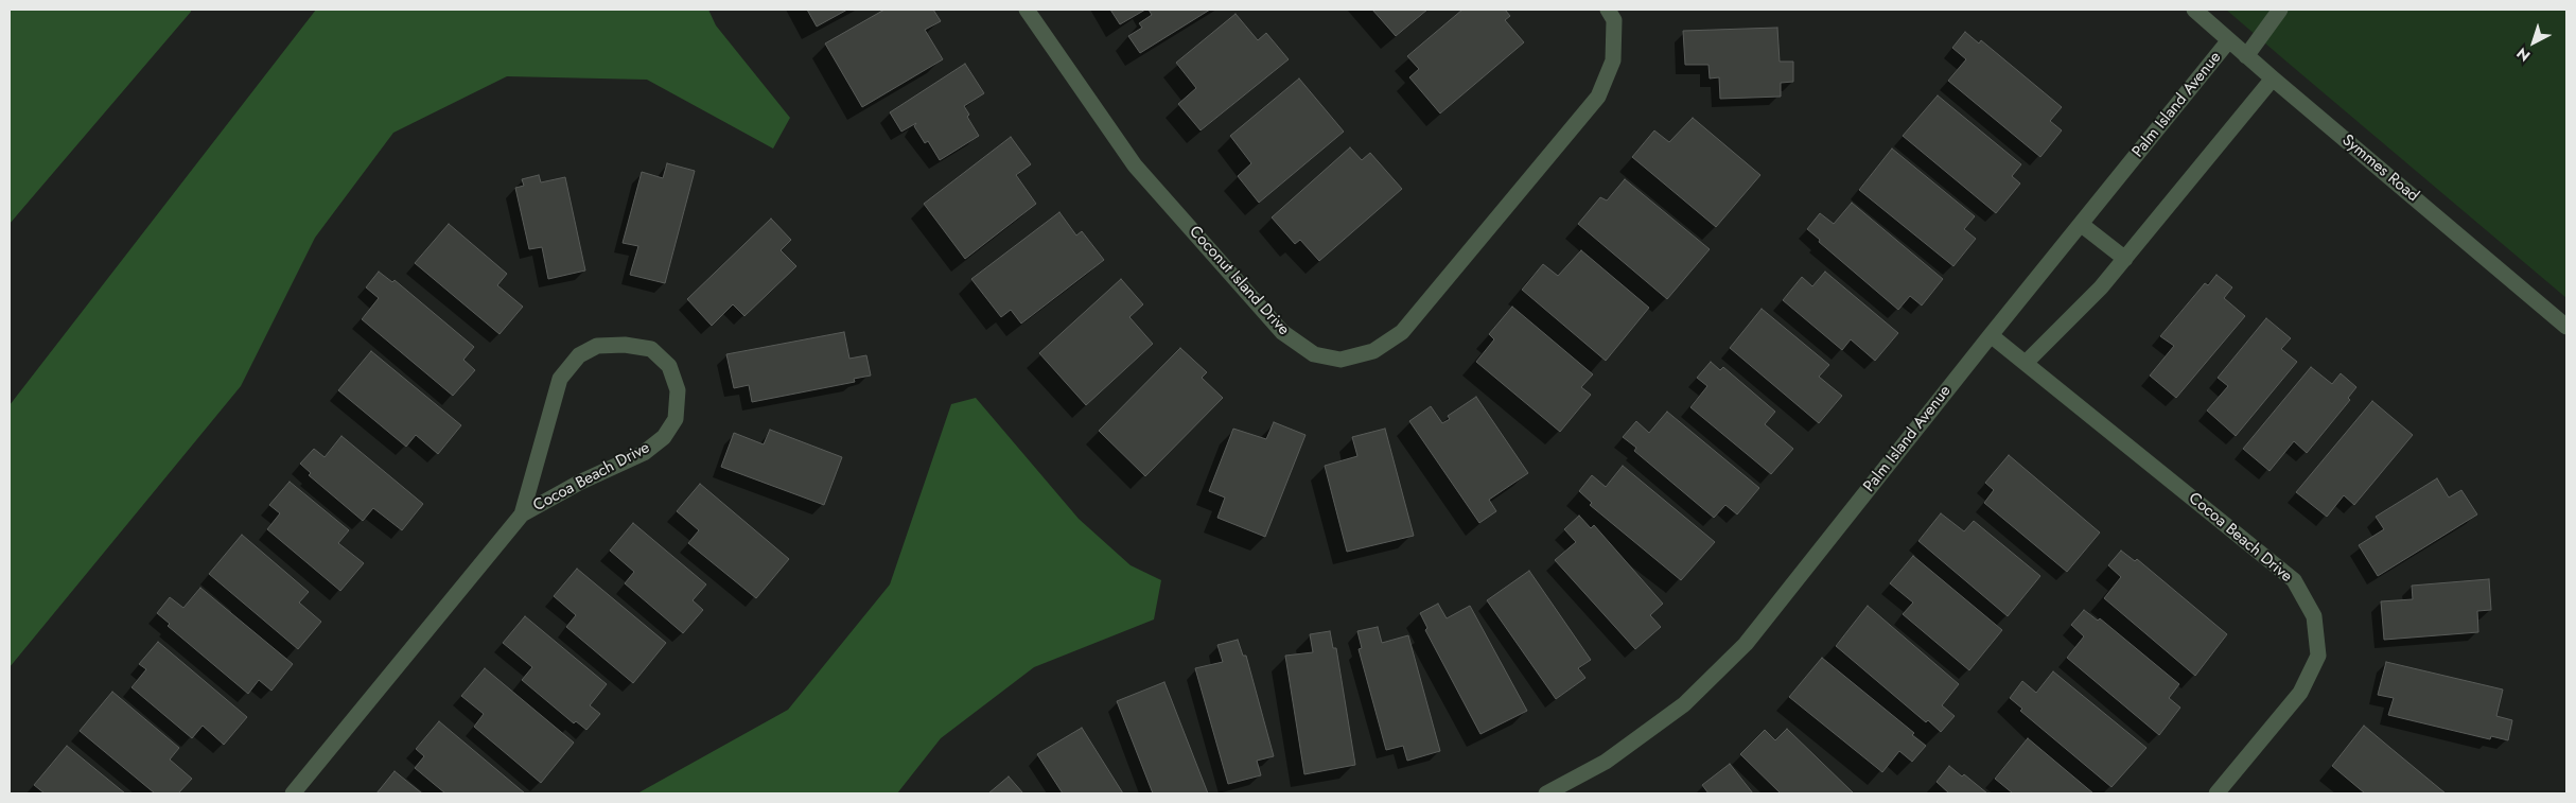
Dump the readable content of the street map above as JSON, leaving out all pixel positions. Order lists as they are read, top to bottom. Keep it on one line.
{"streets":{"street":["Palm Island Avenue","Symmes Road","Coconut Island Drive","Cocoa Beach Drive"]},"crossings":[["Palm Island Avenue","Symmes Road"],["Palm Island Avenue","Cocoa Beach Drive"]],"north":"bottom left"}
